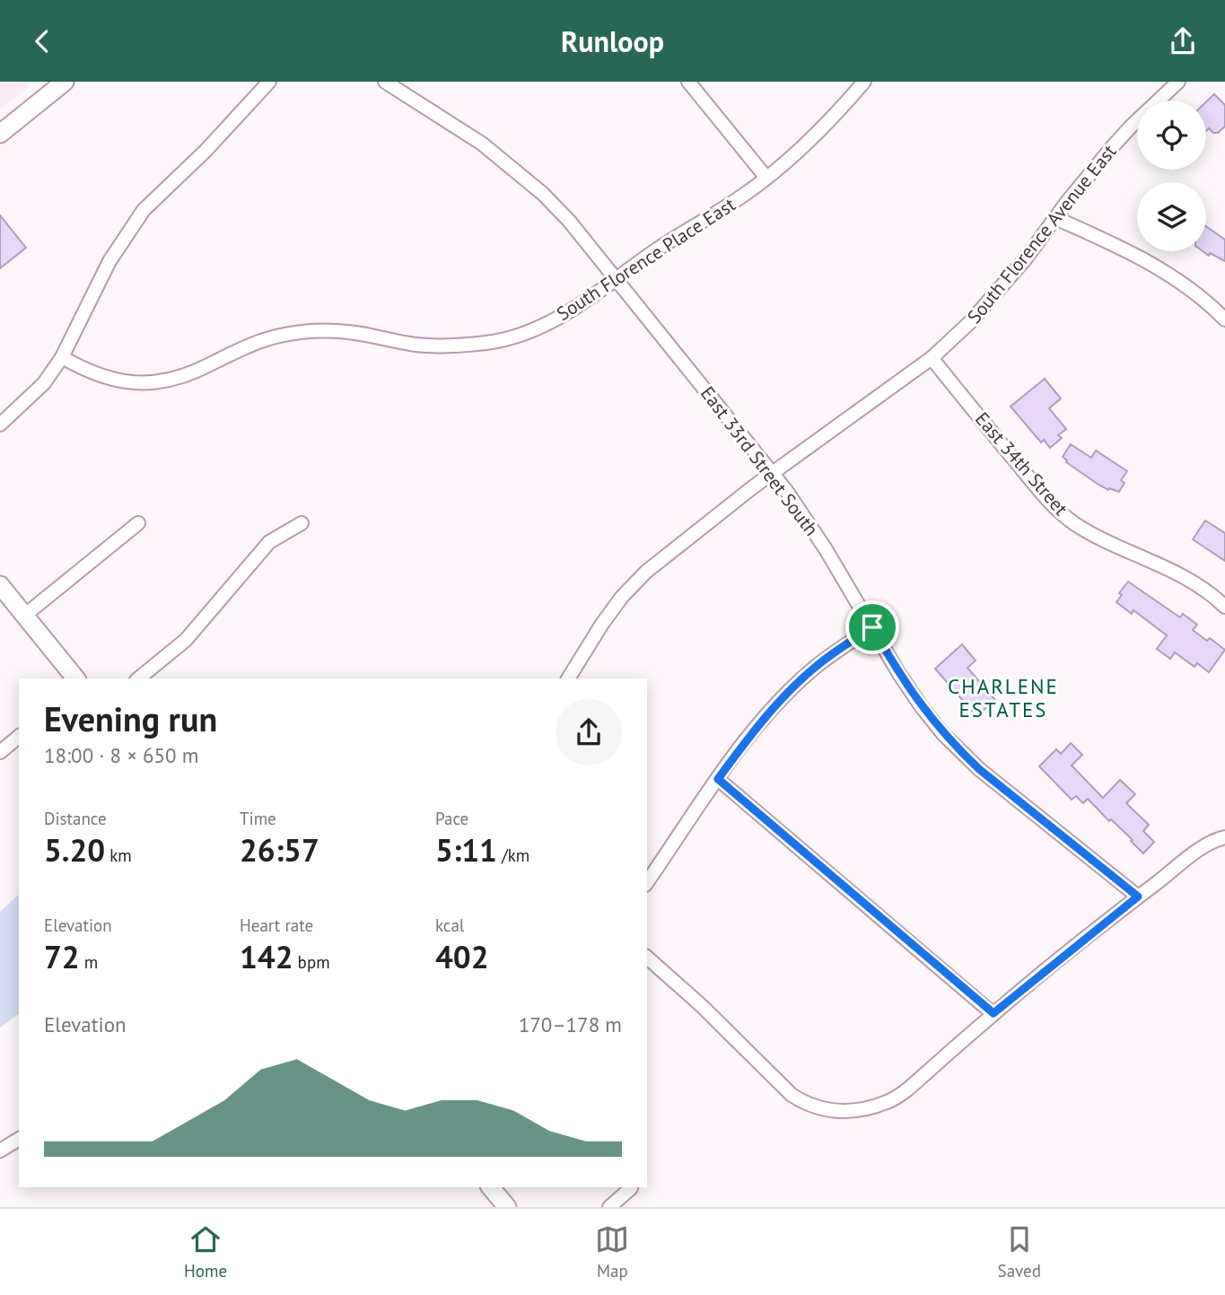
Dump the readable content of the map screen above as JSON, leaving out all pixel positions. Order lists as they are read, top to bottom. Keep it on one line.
{"streets":{"street":["South Florence Avenue East","South Florence Place East","East 33rd Street South","East 34th Street"]},"crossings":[["South Florence Avenue East","East 33rd Street South"],["South Florence Avenue East","East 34th Street"],["South Florence Place East","East 33rd Street South"]],"districts":["CHARLENE ESTATES"],"page":{"header":"Runloop","heading":["Evening run","18:00 · 8 × 650 m"],"stats":[["Distance","5.20 km"],["Time","26:57"],["Pace","5:11 /km"],["Elevation","72 m"],["Heart rate","142 bpm"],["kcal","402"]],"chart":["Elevation","170–178 m"],"tabs":["Home","Map","Saved"]}}
